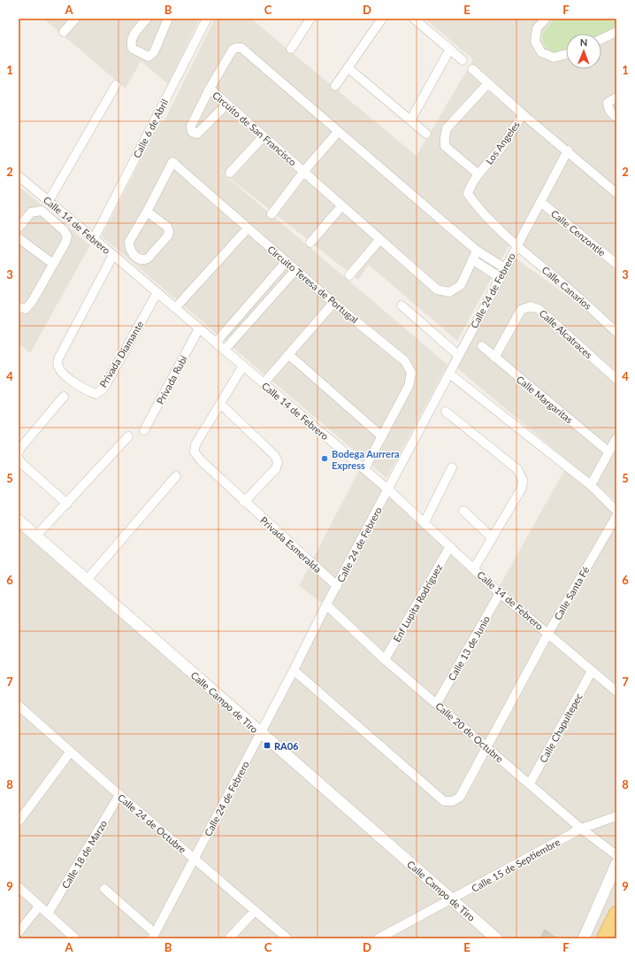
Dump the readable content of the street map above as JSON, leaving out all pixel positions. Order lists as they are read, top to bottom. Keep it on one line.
{"streets":{"street":["Calle 6 de Abril","Circuito de San Francisco","Los Angeles","Calle 14 de Febrero","Calle Cenzontle","Circuito Teresa de Portugal","Calle Canarios","Calle 24 de Febrero","Calle Alcatraces","Privada Diamante","Privada Rubí","Calle Margaritas","Privada Esmeralda","Calle Santa Fé","Enf Lupita Rodríguez","Calle 13 de Junio","Calle Campo de Tiro","Calle Chapultepec","Calle 20 de Octubre","Calle 24 de Octubre","Calle 18 de Marzo","Calle 15 de Septiembre"]},"crossings":[["Calle 6 de Abril","Calle 14 de Febrero"],["Circuito de San Francisco","Calle 24 de Febrero"],["Los Angeles","Calle Canarios"],["Los Angeles","Calle 24 de Febrero"],["Calle 14 de Febrero","Circuito Teresa de Portugal"],["Calle 14 de Febrero","Calle 24 de Febrero"],["Calle 14 de Febrero","Privada Diamante"],["Calle 14 de Febrero","Privada Rubí"],["Calle 14 de Febrero","Privada Esmeralda"],["Calle 14 de Febrero","Calle Santa Fé"],["Calle 14 de Febrero","Enf Lupita Rodríguez"],["Calle 14 de Febrero","Calle 13 de Junio"],["Calle 14 de Febrero","Calle Chapultepec"],["Calle Cenzontle","Calle 24 de Febrero"],["Calle Canarios","Calle 24 de Febrero"],["Calle 24 de Febrero","Privada Esmeralda"],["Calle 24 de Febrero","Calle Santa Fé"],["Calle 24 de Febrero","Calle Campo de Tiro"],["Calle 24 de Febrero","Calle 20 de Octubre"],["Calle 24 de Febrero","Calle 24 de Octubre"],["Calle Alcatraces","Calle Margaritas"],["Calle Santa Fé","Calle 20 de Octubre"],["Enf Lupita Rodríguez","Calle 20 de Octubre"],["Calle 13 de Junio","Calle 20 de Octubre"],["Calle Campo de Tiro","Calle 15 de Septiembre"],["Calle Chapultepec","Calle 20 de Octubre"],["Calle 20 de Octubre","Calle 15 de Septiembre"],["Calle 24 de Octubre","Calle 18 de Marzo"]],"places":{"other":["Bodega Aurrera Express"],"transit":["RA06"]},"north":"top","grid":{"columns":["A","B","C","D","E","F"],"rows":["1","2","3","4","5","6","7","8","9"]}}
